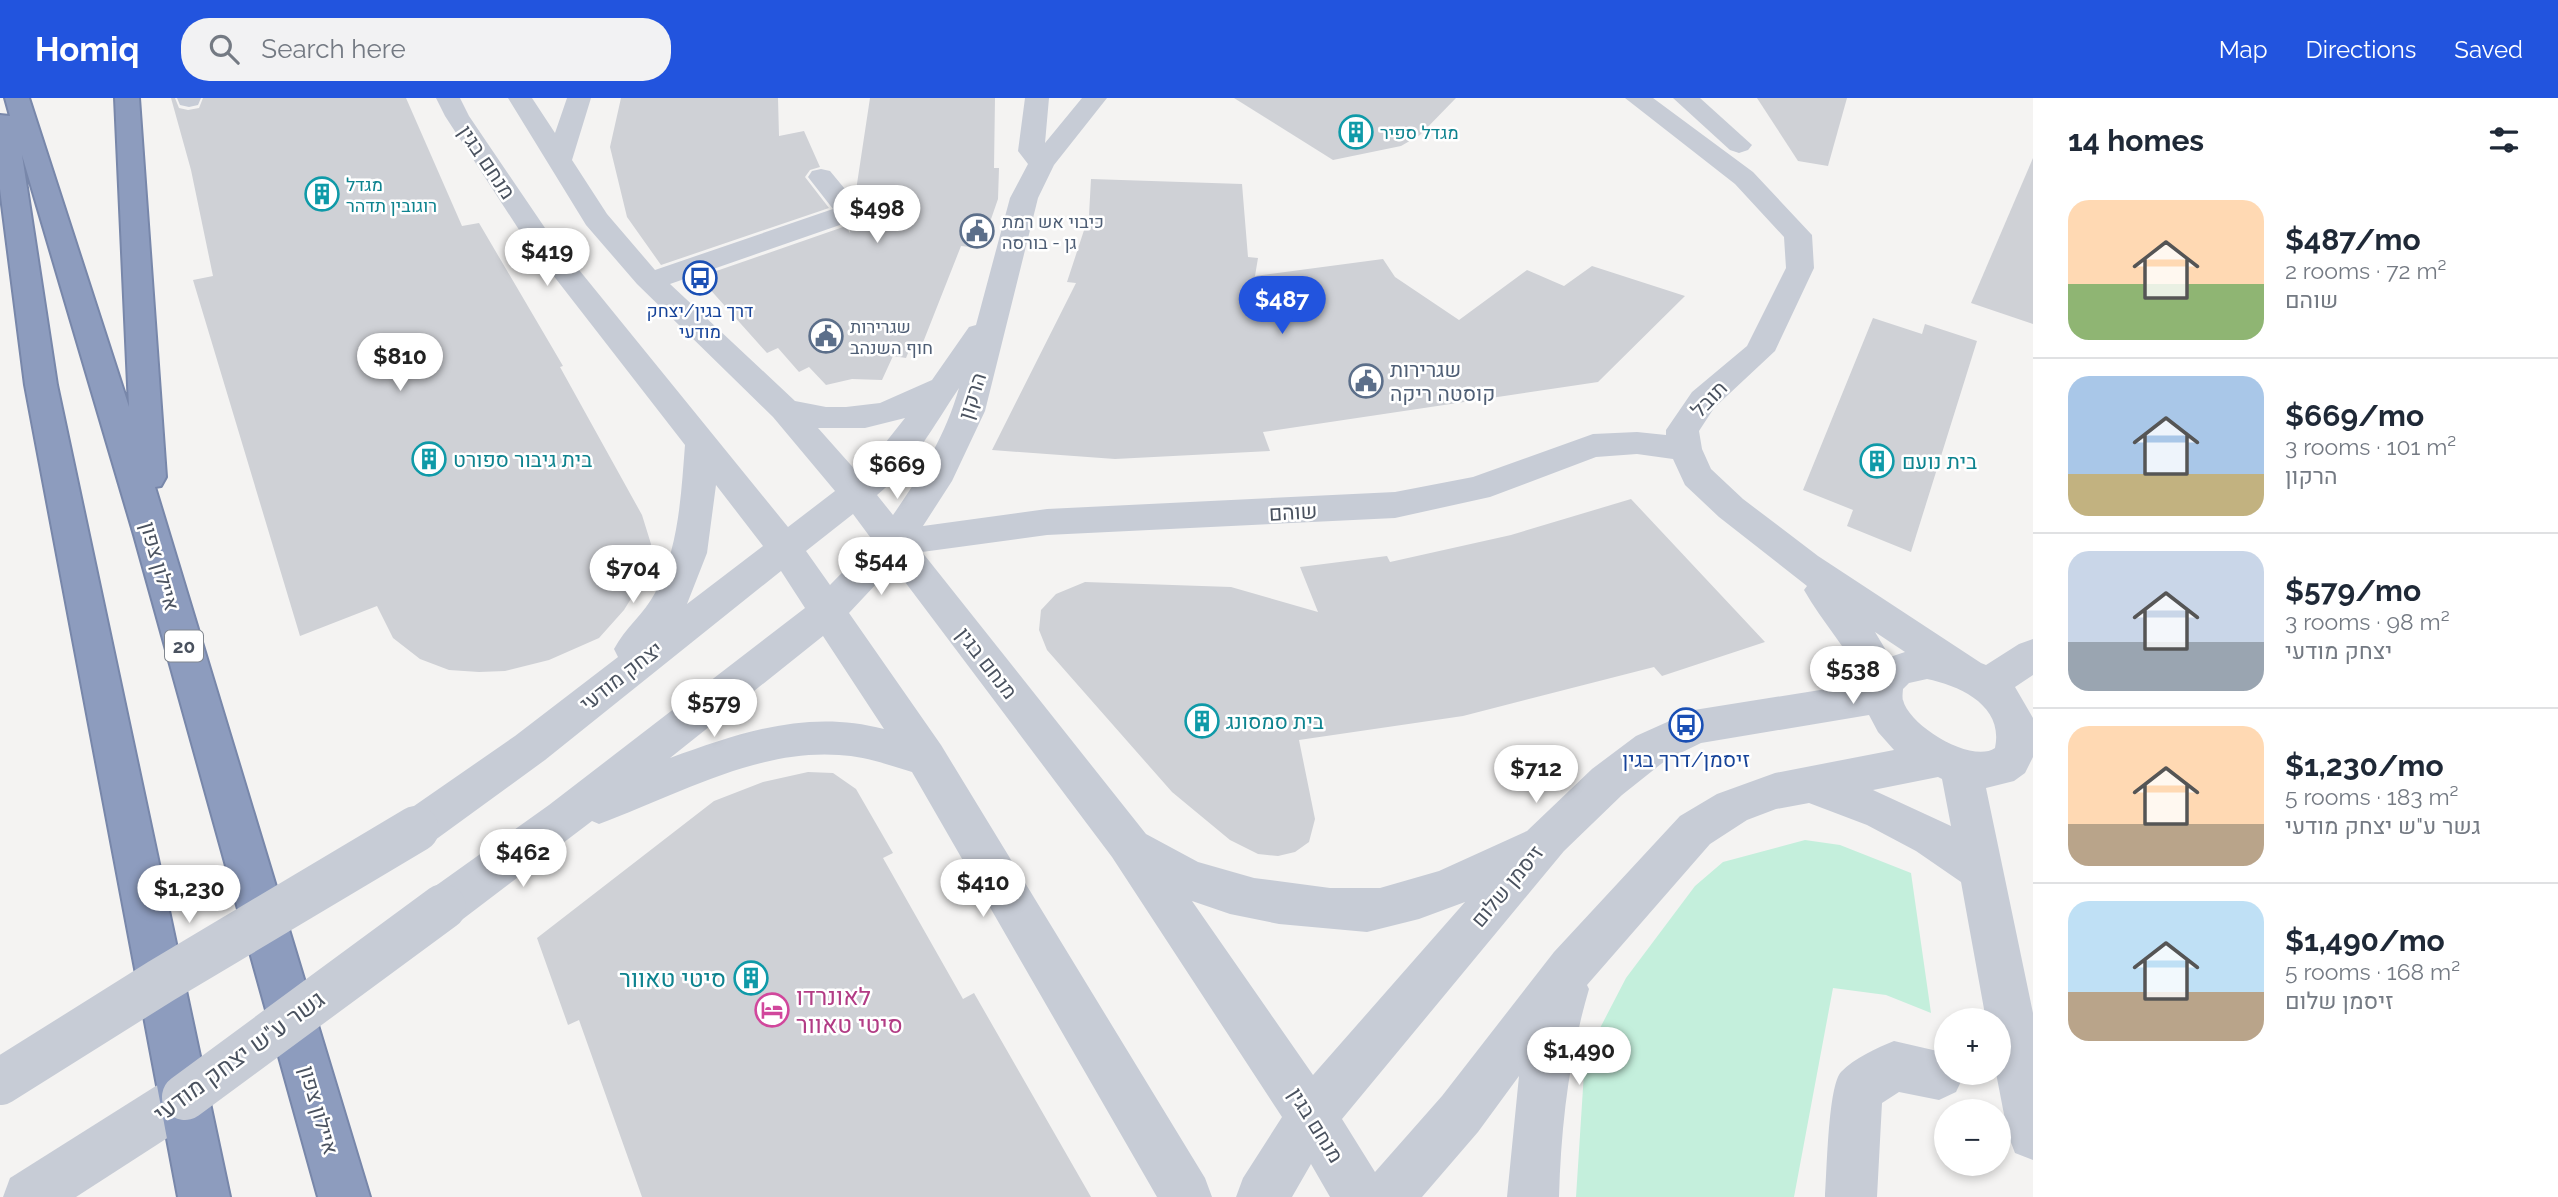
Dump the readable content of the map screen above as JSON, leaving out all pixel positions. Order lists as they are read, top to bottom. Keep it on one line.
{"streets":{"highway":["איילון צפון","20"],"street":["מנחם בגין","הרקון","תובל","שוהם","יצחק מודעי","זיסמן שלום","גשר ע\"ש יצחק מודעי"]},"crossings":[["מנחם בגין","הרקון"],["מנחם בגין","שוהם"],["מנחם בגין","יצחק מודעי"],["מנחם בגין","זיסמן שלום"],["הרקון","שוהם"],["הרקון","יצחק מודעי"],["תובל","שוהם"]],"places":{"building":["מגדל ספיר","מגדל רוגובין תדהר","בית גיבור ספורט","בית נועם","בית סמסונג","סיטי טאוור"],"public building":["כיבוי אש רמת גן - בורסה","שגרירות חוף השנהב","שגרירות קוסטה ריקה"],"bus stop":["דרך בגין/יצחק מודעי","זיסמן/דרך בגין"],"hotel":["לאונרדו סיטי טאוור"]},"page":{"header":"Homiq","search":"Search here","nav":["Map","Directions","Saved"],"heading":"14 homes","list":[{"name":"$487/mo","note":"2 rooms · 72 m² · שוהם"},{"name":"$669/mo","note":"3 rooms · 101 m² · הרקון"},{"name":"$579/mo","note":"3 rooms · 98 m² · יצחק מודעי"},{"name":"$1,230/mo","note":"5 rooms · 183 m² · גשר ע\"ש יצחק מודעי"},{"name":"$1,490/mo","note":"5 rooms · 168 m² · זיסמן שלום"}],"price":["$498","$419","$487","$810","$669","$544","$704","$538","$579","$712","$462","$410","$1,230","$1,490"],"map_buttons":["+","−"]}}
